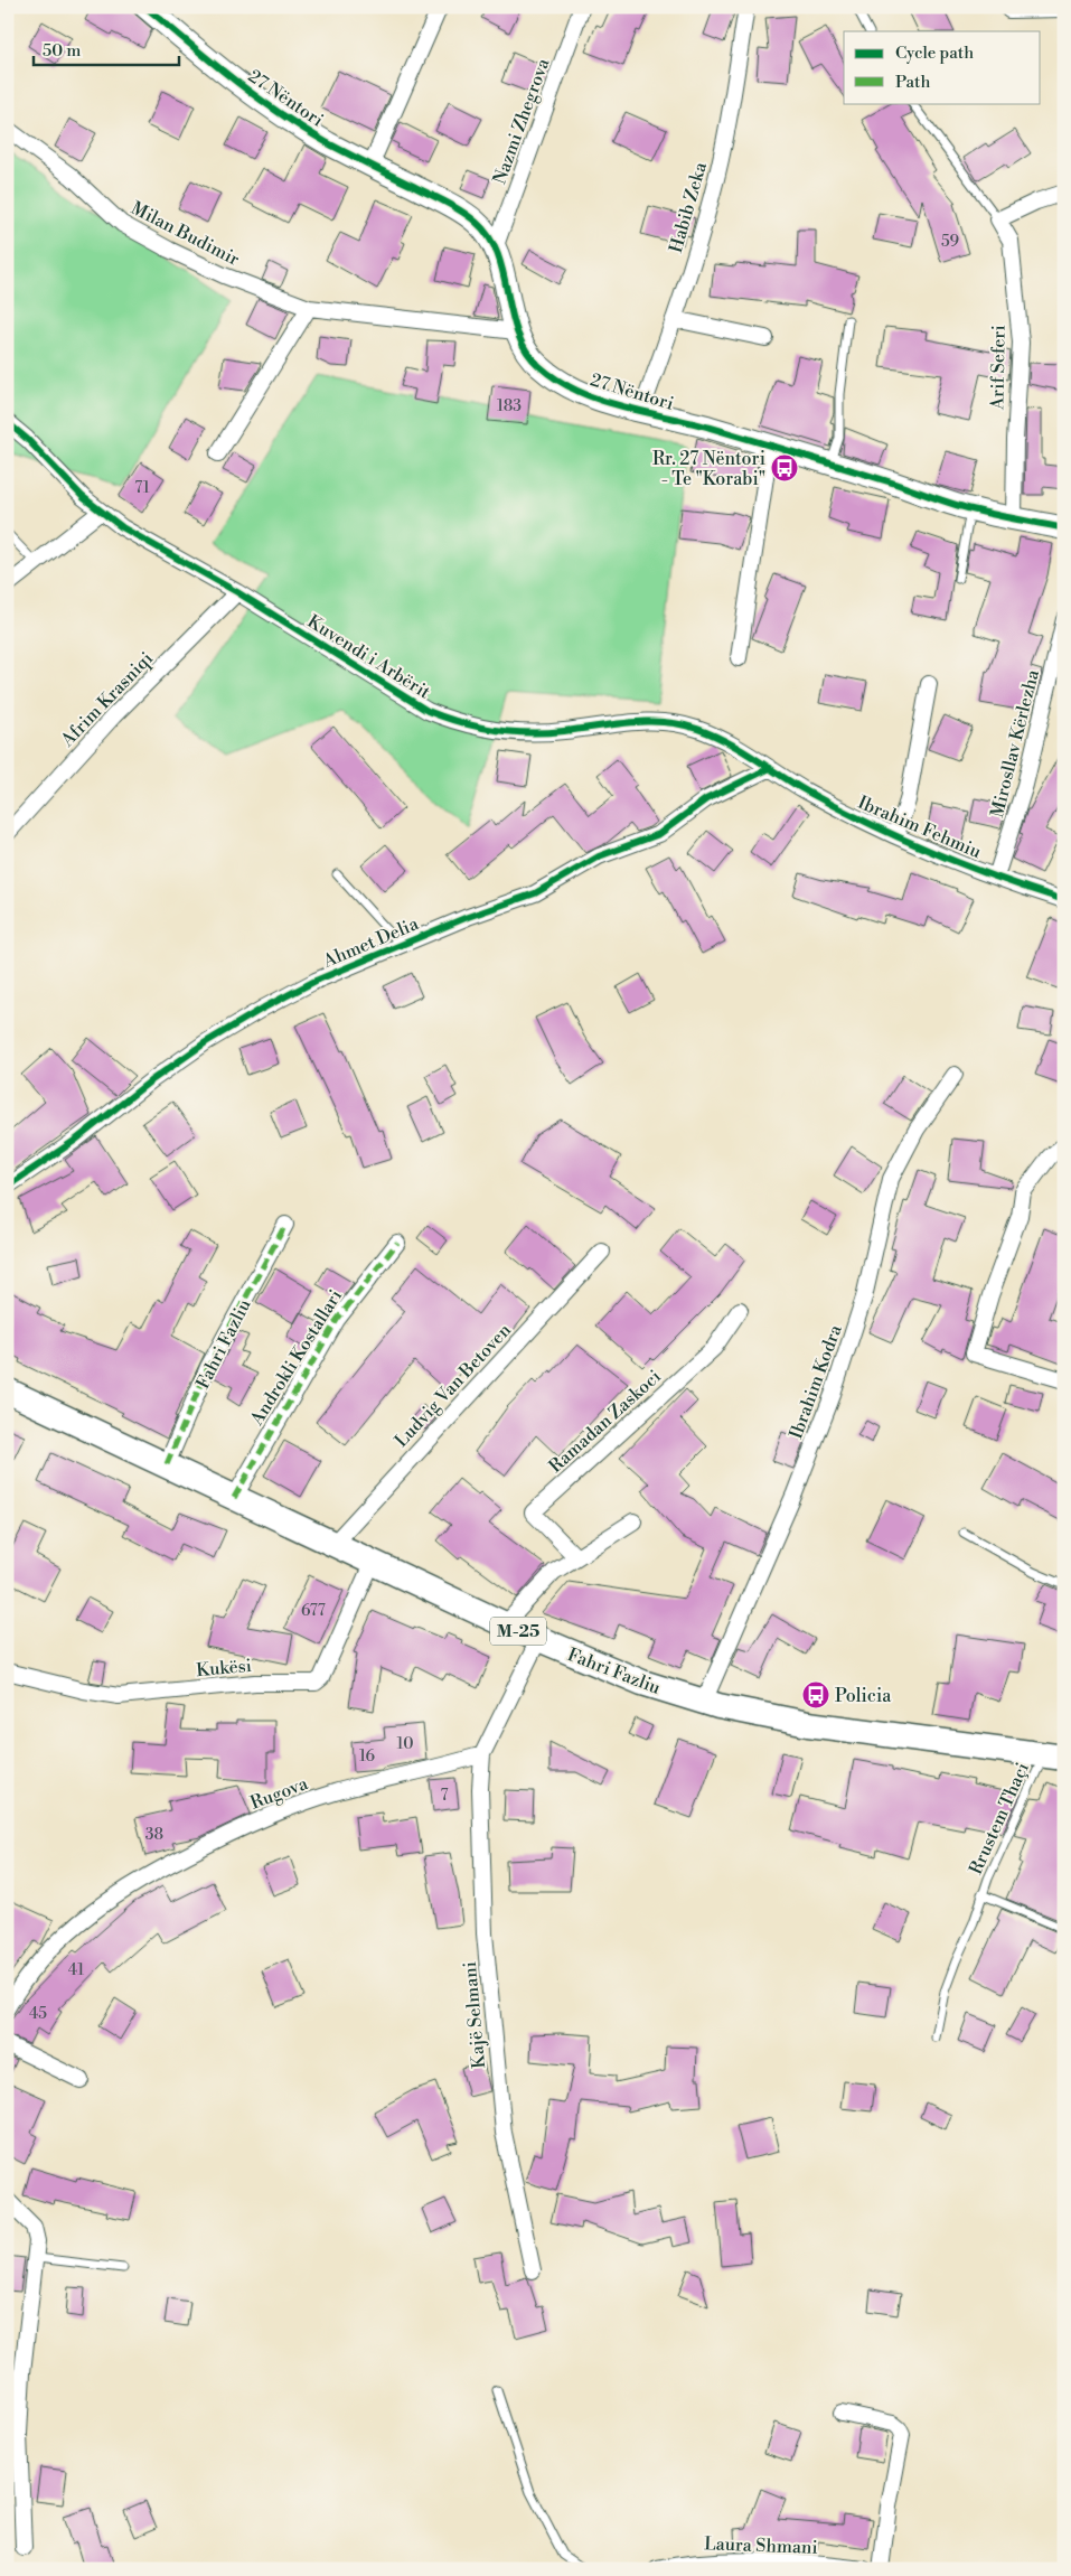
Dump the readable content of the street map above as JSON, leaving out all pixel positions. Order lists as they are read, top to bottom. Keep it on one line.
{"streets":{"main road":["Fahri Fazliu","M-25"],"street":["27 Nëntori","Nazmi Zhegrova","Habib Zeka","Milan Budimir","Arif Seferi","Kuvendi i Arbërit","Afrim Krasniqi","Mirosllav Kërlezha","Ibrahim Fehmiu","Ahmet Delia","Androkli Kostallari","Ibrahim Kodra","Ludvig Van Betoven","Ramadan Zaskoci","Kukësi","Rugova","Kajë Selmani","Laura Shmani"],"lane":["Rrustem Thaçi"]},"crossings":[["27 Nëntori","Nazmi Zhegrova"],["27 Nëntori","Habib Zeka"],["27 Nëntori","Milan Budimir"],["27 Nëntori","Arif Seferi"],["Kuvendi i Arbërit","Afrim Krasniqi"],["Kuvendi i Arbërit","Ibrahim Fehmiu"],["Kuvendi i Arbërit","Ahmet Delia"],["Mirosllav Kërlezha","Ibrahim Fehmiu"],["Ibrahim Fehmiu","Ahmet Delia"],["Fahri Fazliu","Androkli Kostallari"],["Fahri Fazliu","Ibrahim Kodra"],["Fahri Fazliu","Ludvig Van Betoven"],["Fahri Fazliu","Kukësi"],["Fahri Fazliu","Rrustem Thaçi"],["Rugova","Kajë Selmani"]],"places":{"bus stop":["Rr. 27 Nëntori - Te \"Korabi\"","Policia"]},"house_numbers":["59","183","71","677","10","16","7","38","41","45"],"legend":["Cycle path","Path"],"scale_bar":"50 m"}
